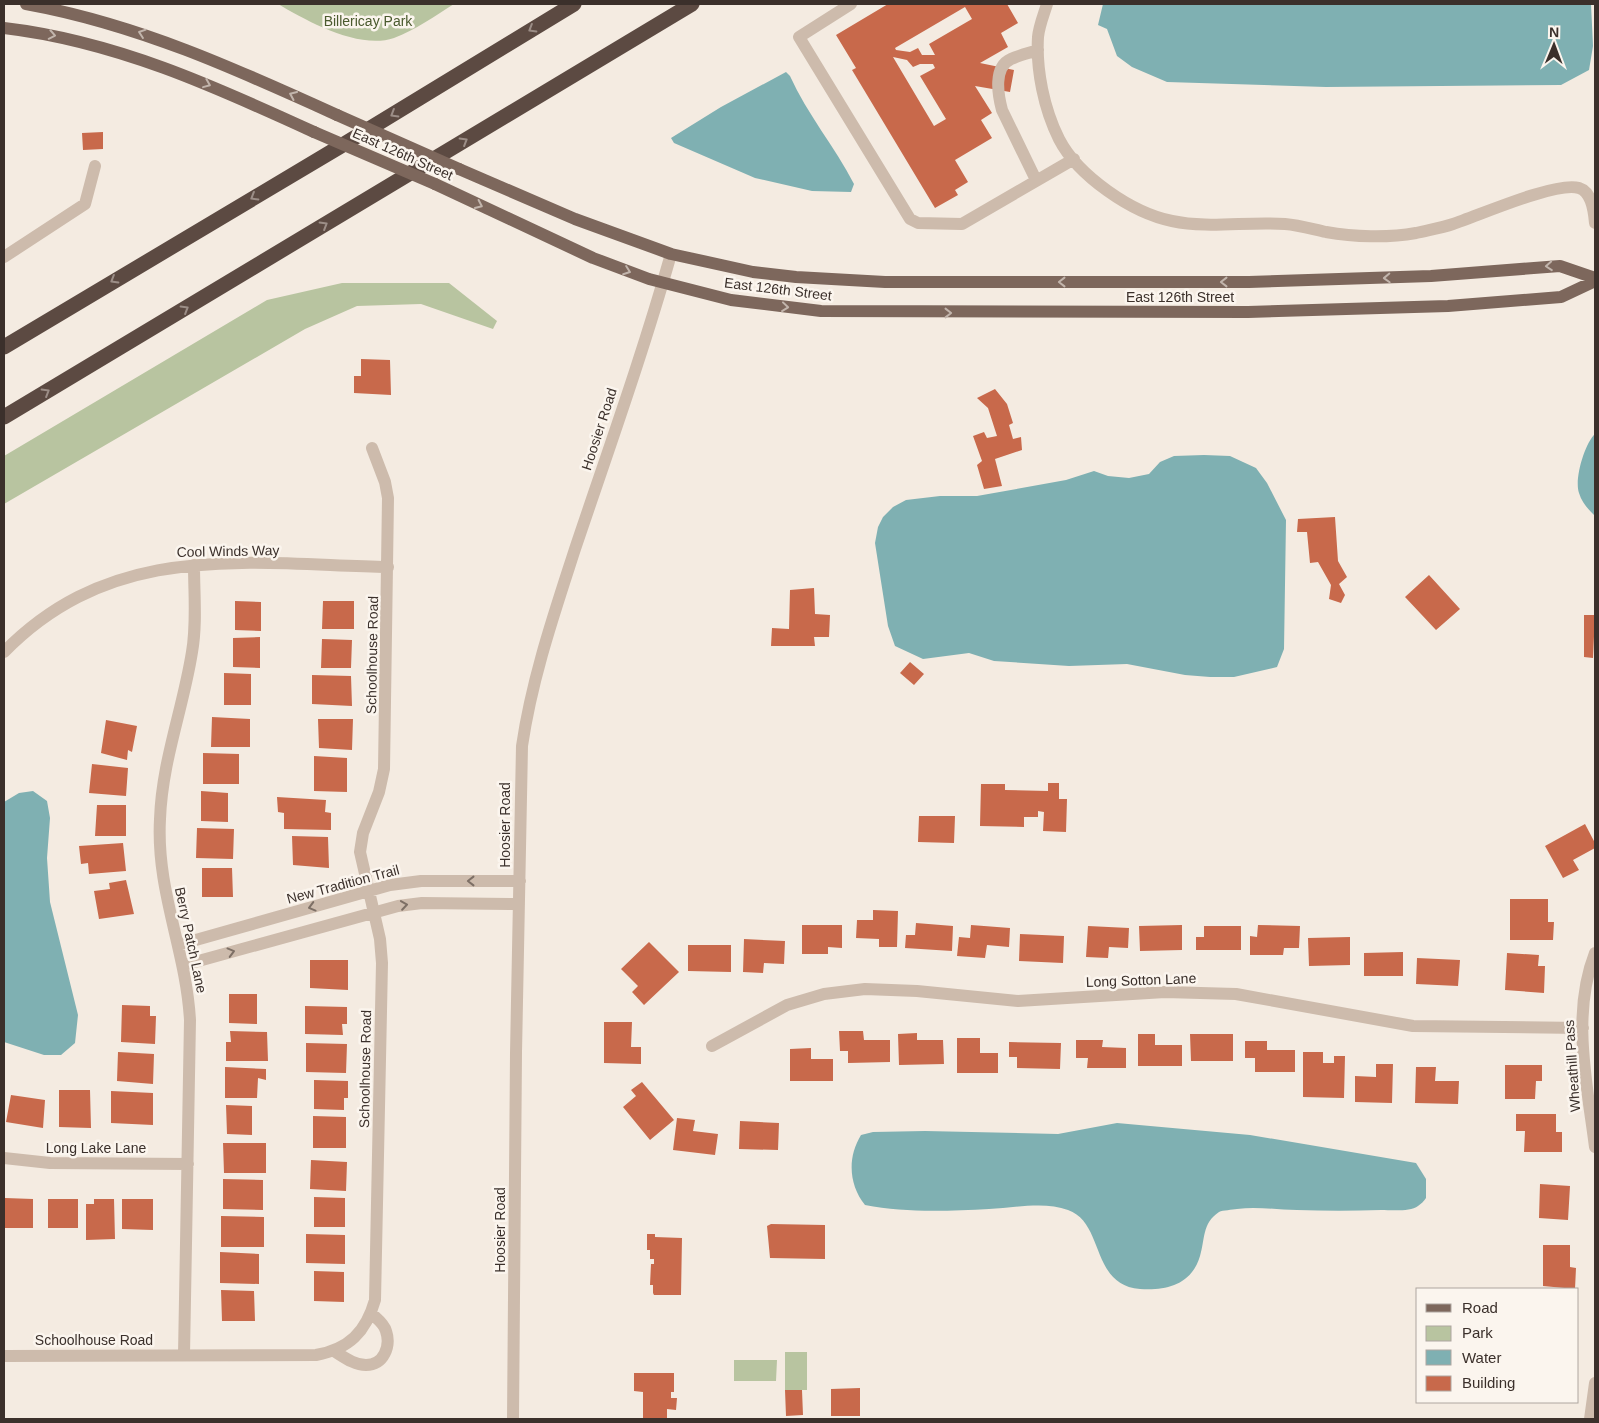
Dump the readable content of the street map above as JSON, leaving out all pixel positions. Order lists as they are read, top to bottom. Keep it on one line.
{"streets":{"main road":["East 126th Street"],"street":["Hoosier Road","Cool Winds Way","Schoolhouse Road","New Tradition Trail","Berry Patch Lane","Long Sotton Lane","Wheathill Pass","Long Lake Lane"]},"crossings":[["East 126th Street","Hoosier Road"],["Hoosier Road","New Tradition Trail"],["Cool Winds Way","Schoolhouse Road"],["Cool Winds Way","Berry Patch Lane"],["Schoolhouse Road","New Tradition Trail"],["Schoolhouse Road","Berry Patch Lane"],["New Tradition Trail","Berry Patch Lane"],["Berry Patch Lane","Long Lake Lane"],["Long Sotton Lane","Wheathill Pass"]],"parks":["Billericay Park"],"legend":["Road","Park","Water","Building"],"north":"top"}
